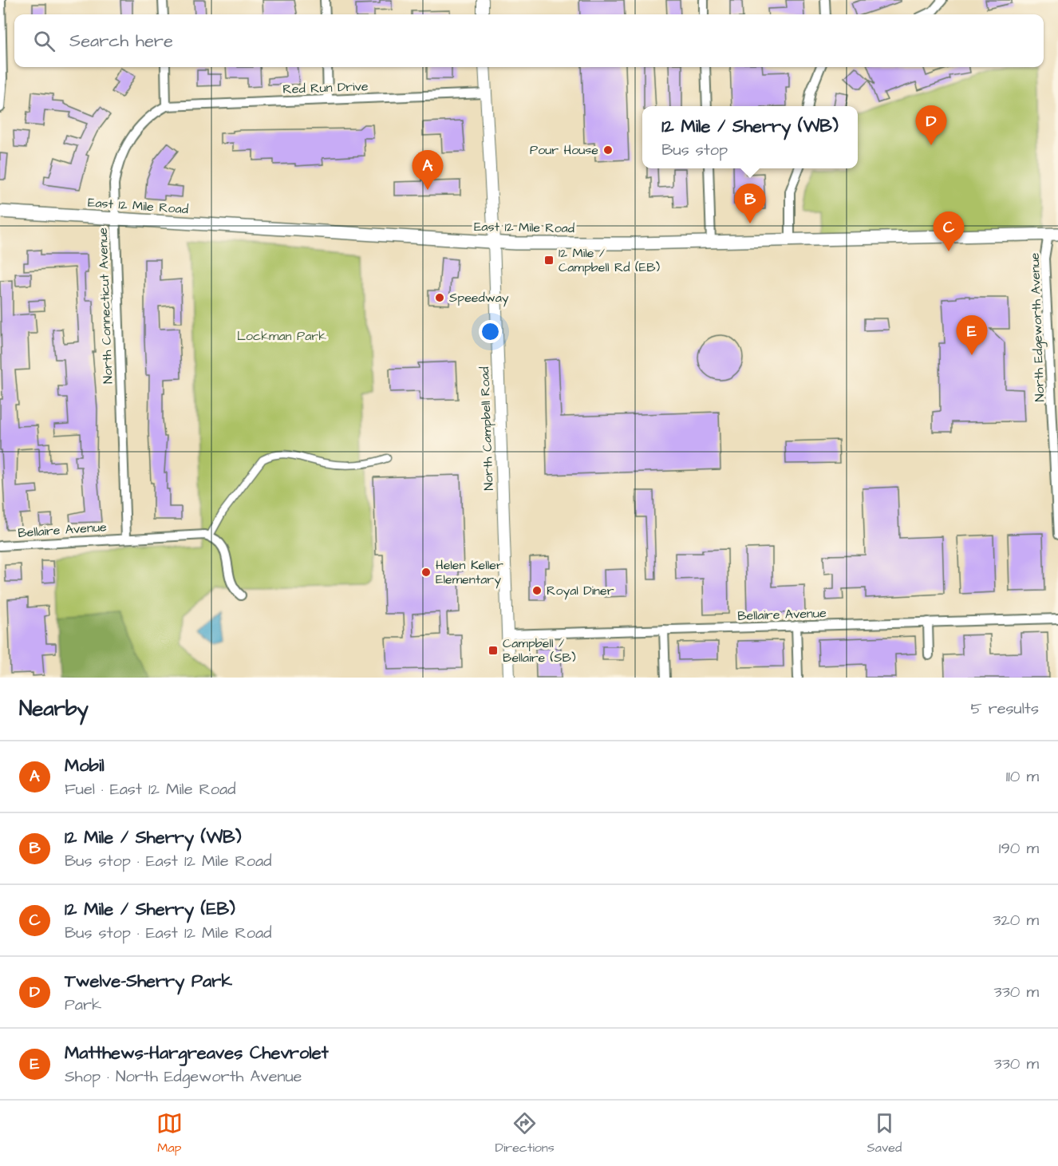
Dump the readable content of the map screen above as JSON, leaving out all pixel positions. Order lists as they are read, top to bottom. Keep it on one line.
{"streets":{"main road":["East 12 Mile Road"],"street":["Red Run Drive","North Connecticut Avenue","North Edgeworth Avenue","North Campbell Road","Bellaire Avenue"]},"crossings":[["Red Run Drive","North Connecticut Avenue"],["Red Run Drive","North Campbell Road"],["East 12 Mile Road","North Connecticut Avenue"],["East 12 Mile Road","North Edgeworth Avenue"],["East 12 Mile Road","North Campbell Road"],["North Connecticut Avenue","Bellaire Avenue"],["North Campbell Road","Bellaire Avenue"]],"parks":["Lockman Park"],"places":{"other":["Pour House","Speedway","Helen Keller Elementary","Royal Diner"],"transit":["12 Mile / Campbell Rd (EB)","Campbell / Bellaire (SB)"]},"page":{"search":"Search here","pins":["D","A","B","C","E"],"popup":["12 Mile / Sherry (WB)","Bus stop"],"heading":["Nearby","5 results"],"list":[{"mark":"A","name":"Mobil","note":"Fuel · East 12 Mile Road","value":"110 m"},{"mark":"B","name":"12 Mile / Sherry (WB)","note":"Bus stop · East 12 Mile Road","value":"190 m"},{"mark":"C","name":"12 Mile / Sherry (EB)","note":"Bus stop · East 12 Mile Road","value":"320 m"},{"mark":"D","name":"Twelve-Sherry Park","note":"Park","value":"330 m"},{"mark":"E","name":"Matthews-Hargreaves Chevrolet","note":"Shop · North Edgeworth Avenue","value":"330 m"}],"nav":["Map","Directions","Saved"]}}
